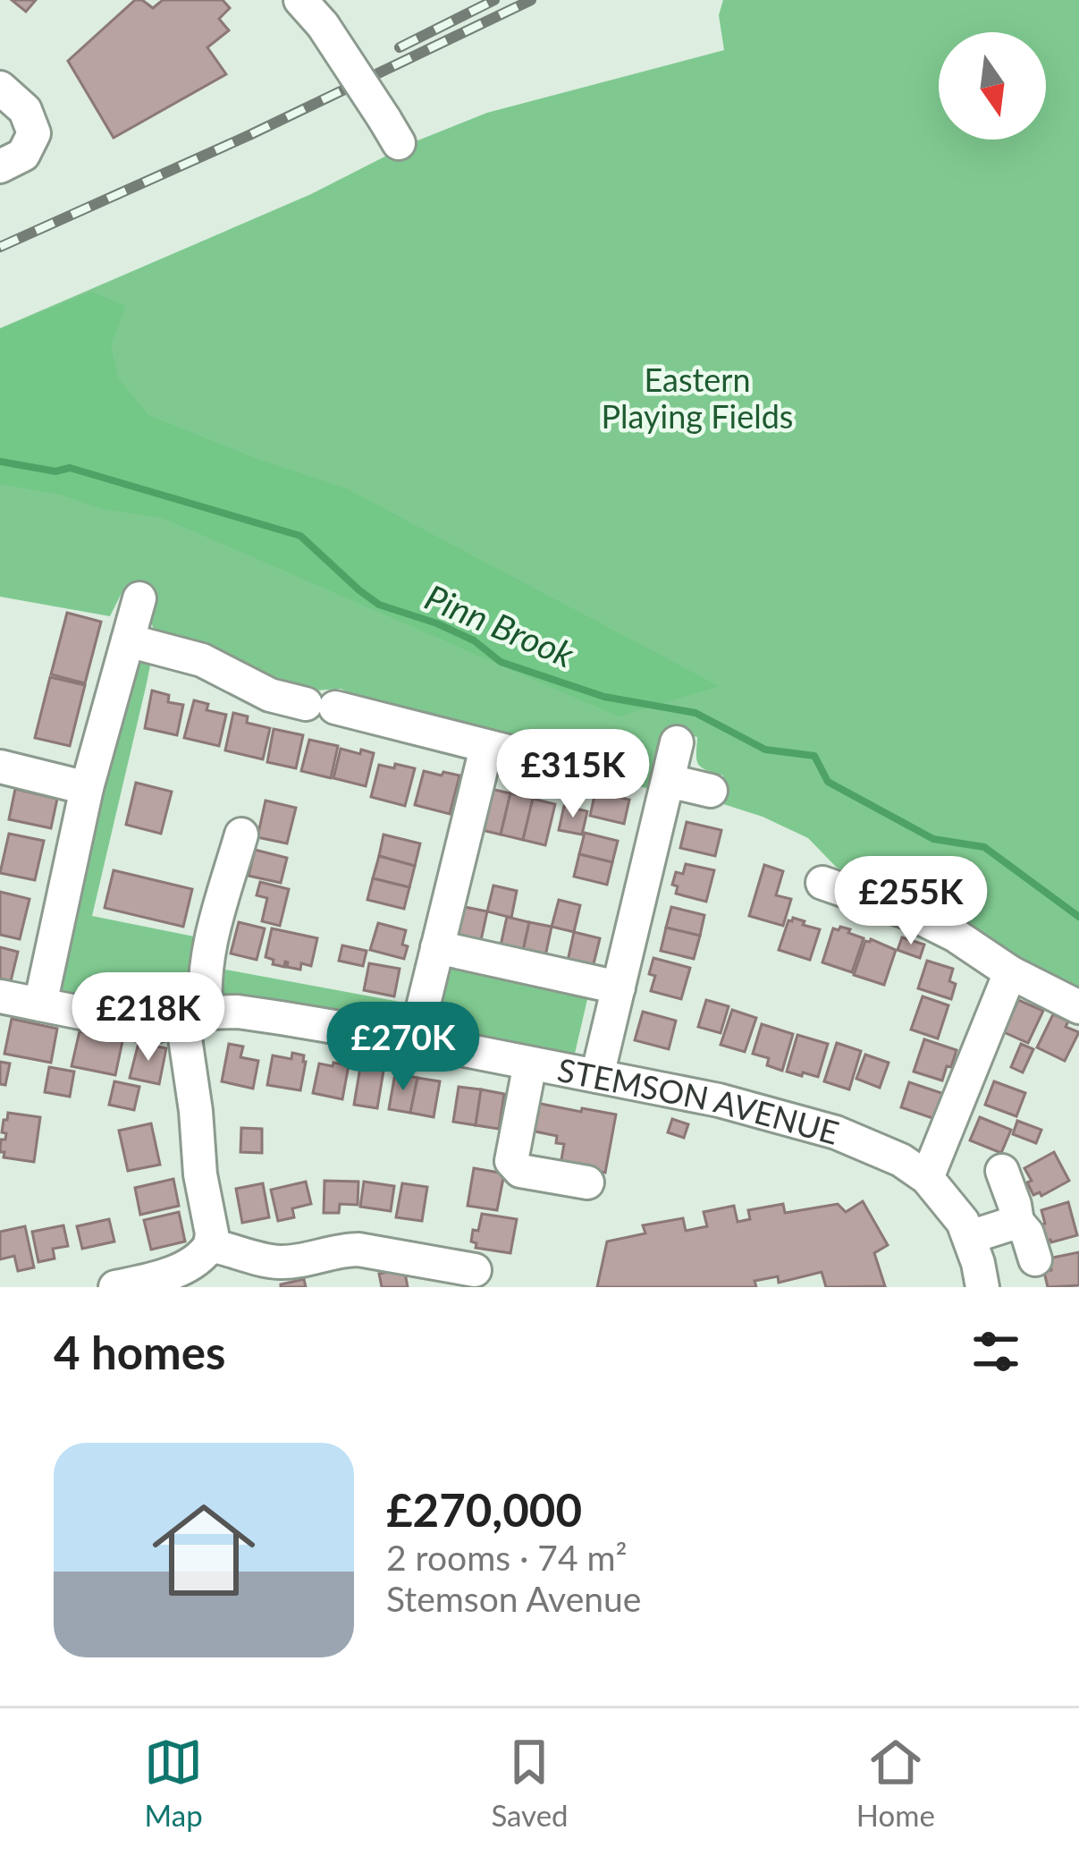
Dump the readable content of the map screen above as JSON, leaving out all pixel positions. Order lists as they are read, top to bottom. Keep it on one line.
{"streets":{"street":["STEMSON AVENUE"]},"water":["Pinn Brook"],"parks":["Eastern Playing Fields"],"north":"bottom","page":{"price":["£315K","£255K","£218K","£270K"],"heading":"4 homes","list":[{"name":"£270,000","note":"2 rooms · 74 m² · Stemson Avenue"}],"tabs":["Map","Saved","Home"]}}
